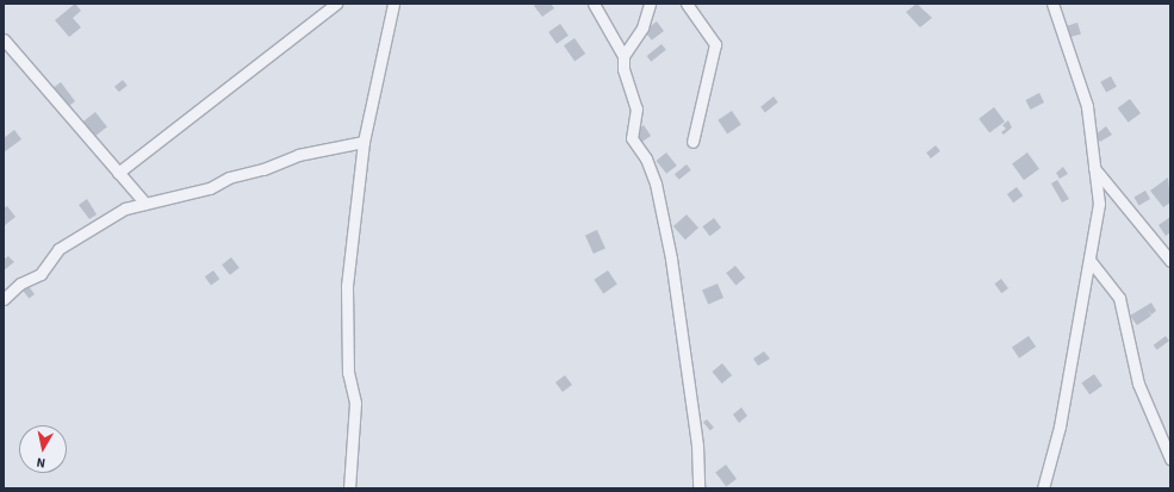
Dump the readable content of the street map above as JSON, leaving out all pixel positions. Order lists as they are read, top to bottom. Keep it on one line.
{"north":"bottom"}
